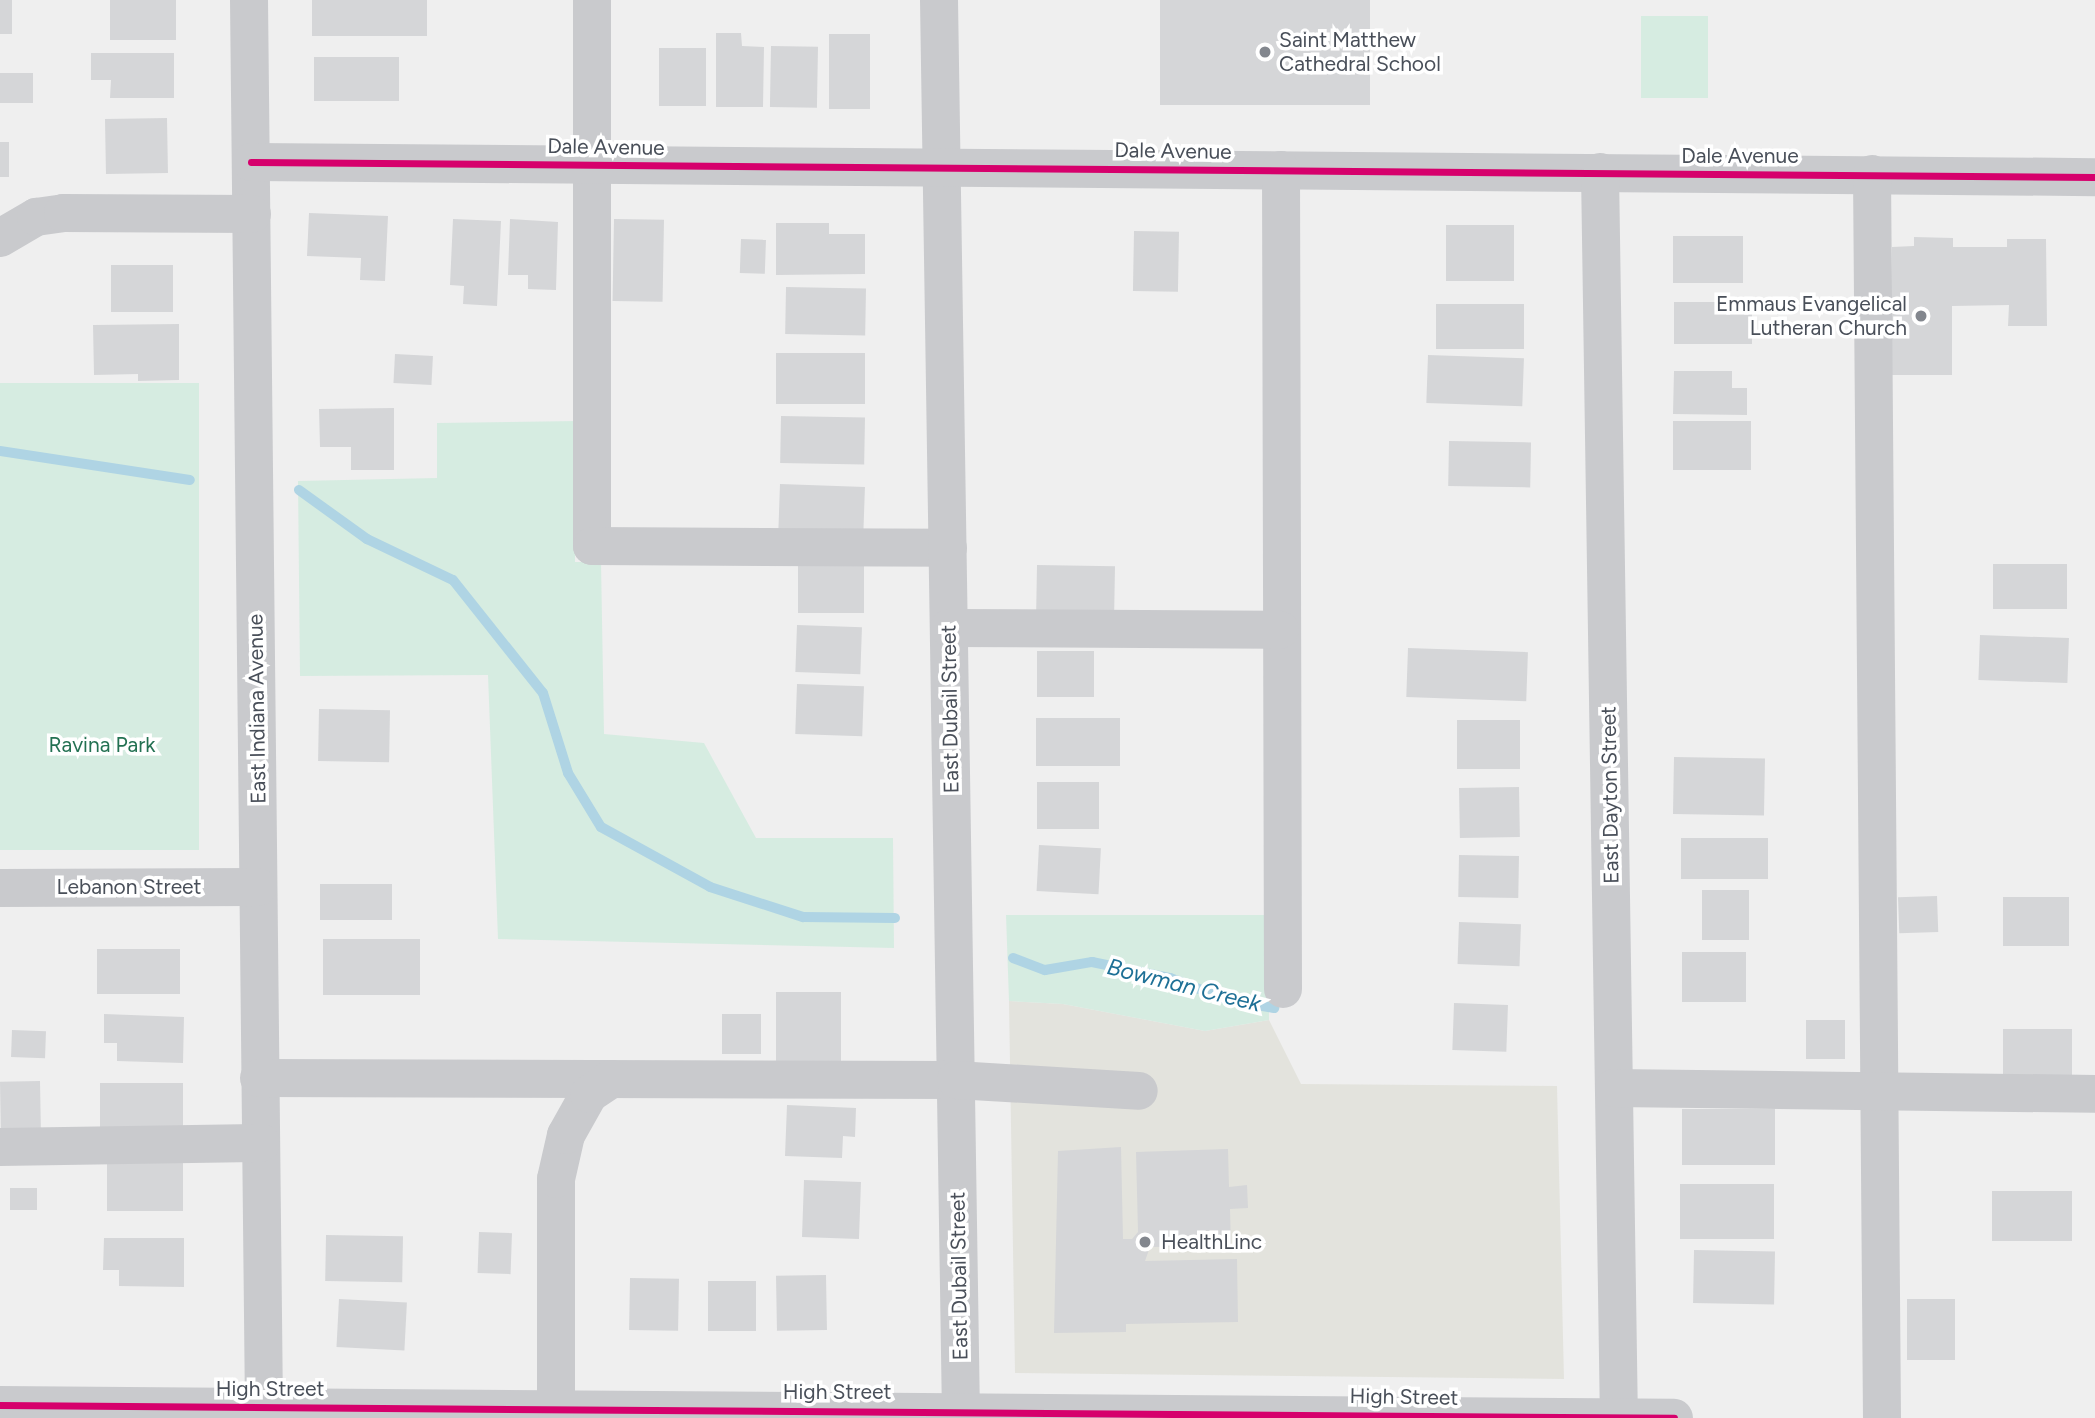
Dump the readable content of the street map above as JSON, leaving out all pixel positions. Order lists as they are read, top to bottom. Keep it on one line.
{"streets":{"street":["Dale Avenue","East Indiana Avenue","East Dubail Street","East Dayton Street","Lebanon Street","High Street"]},"crossings":[["Dale Avenue","East Indiana Avenue"],["Dale Avenue","East Dubail Street"],["Dale Avenue","East Dayton Street"],["East Indiana Avenue","Lebanon Street"],["East Indiana Avenue","High Street"],["East Dubail Street","High Street"],["East Dayton Street","High Street"]],"water":["Bowman Creek"],"parks":["Ravina Park"],"places":["Saint Matthew Cathedral School","Emmaus Evangelical Lutheran Church","HealthLinc"]}
